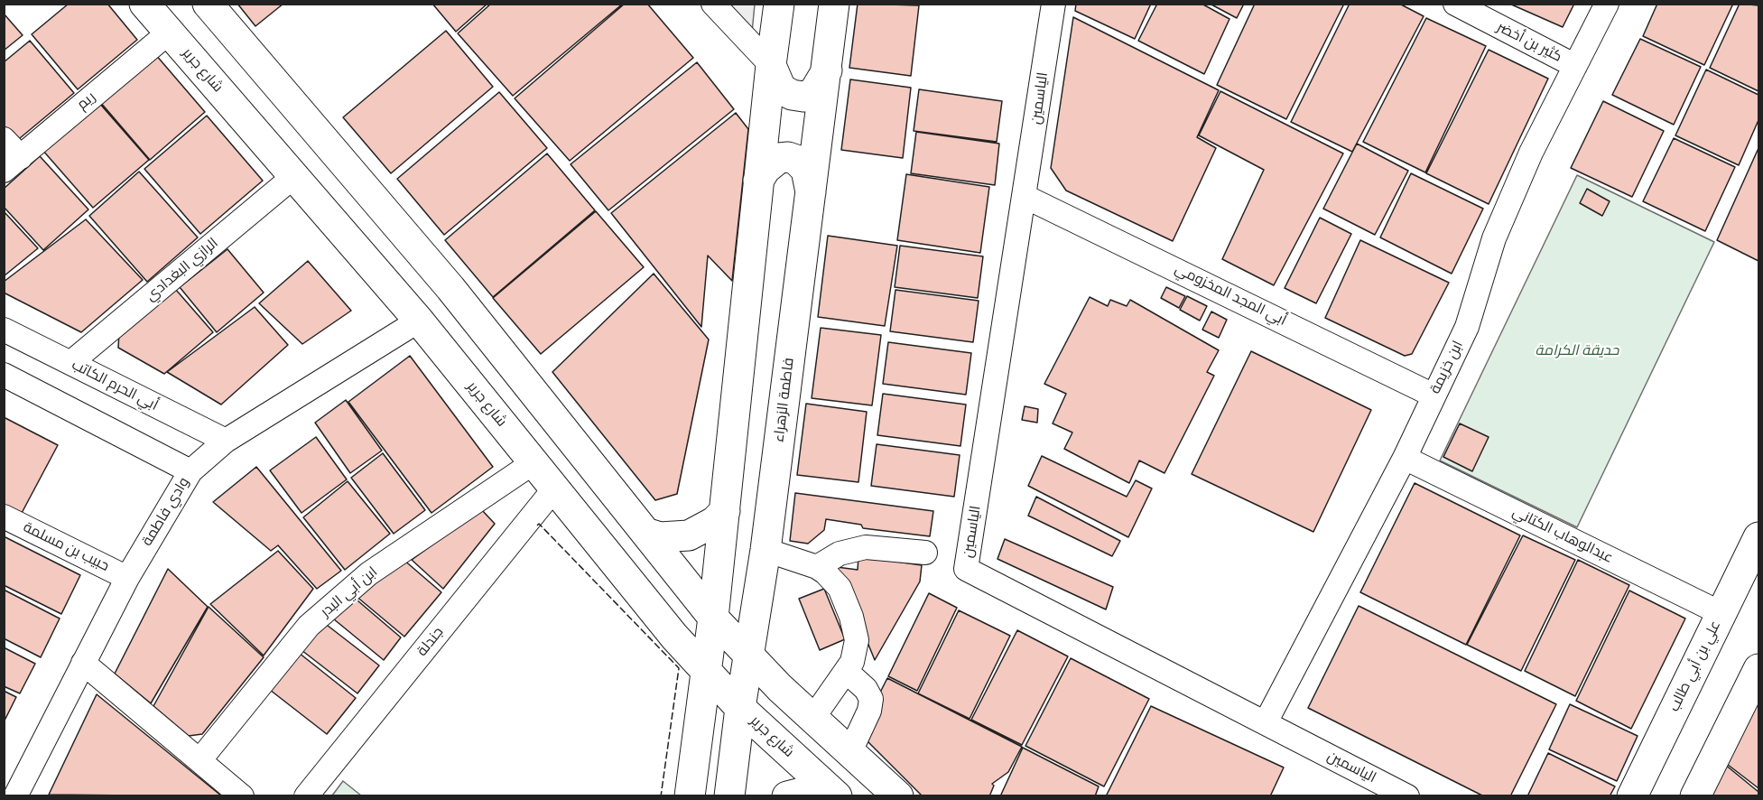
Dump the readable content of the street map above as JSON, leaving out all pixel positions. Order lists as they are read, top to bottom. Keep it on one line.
{"streets":{"main road":["شارع جرير","فاطمة الزهراء","علي بن أبي طالب"],"street":["كثير بن أخضر","الياسمين","ريم","الرازي البغدادي","أبي المجد المخزومي","ابن خزيمة","أبي الحرم الكاتب","وادي فاطمة","عبدالوهاب الكتاني","حبيب بن مسلمة","ابن أبي البدر","جندلة"]},"crossings":[["كثير بن أخضر","ابن خزيمة"],["شارع جرير","ريم"],["شارع جرير","الرازي البغدادي"],["شارع جرير","فاطمة الزهراء"],["شارع جرير","وادي فاطمة"],["شارع جرير","ابن أبي البدر"],["شارع جرير","جندلة"],["الياسمين","أبي المجد المخزومي"],["الياسمين","ابن خزيمة"],["الرازي البغدادي","أبي الحرم الكاتب"],["أبي المجد المخزومي","ابن خزيمة"],["ابن خزيمة","عبدالوهاب الكتاني"],["أبي الحرم الكاتب","وادي فاطمة"],["وادي فاطمة","حبيب بن مسلمة"],["عبدالوهاب الكتاني","علي بن أبي طالب"]],"parks":["حديقة الكرامة"]}
